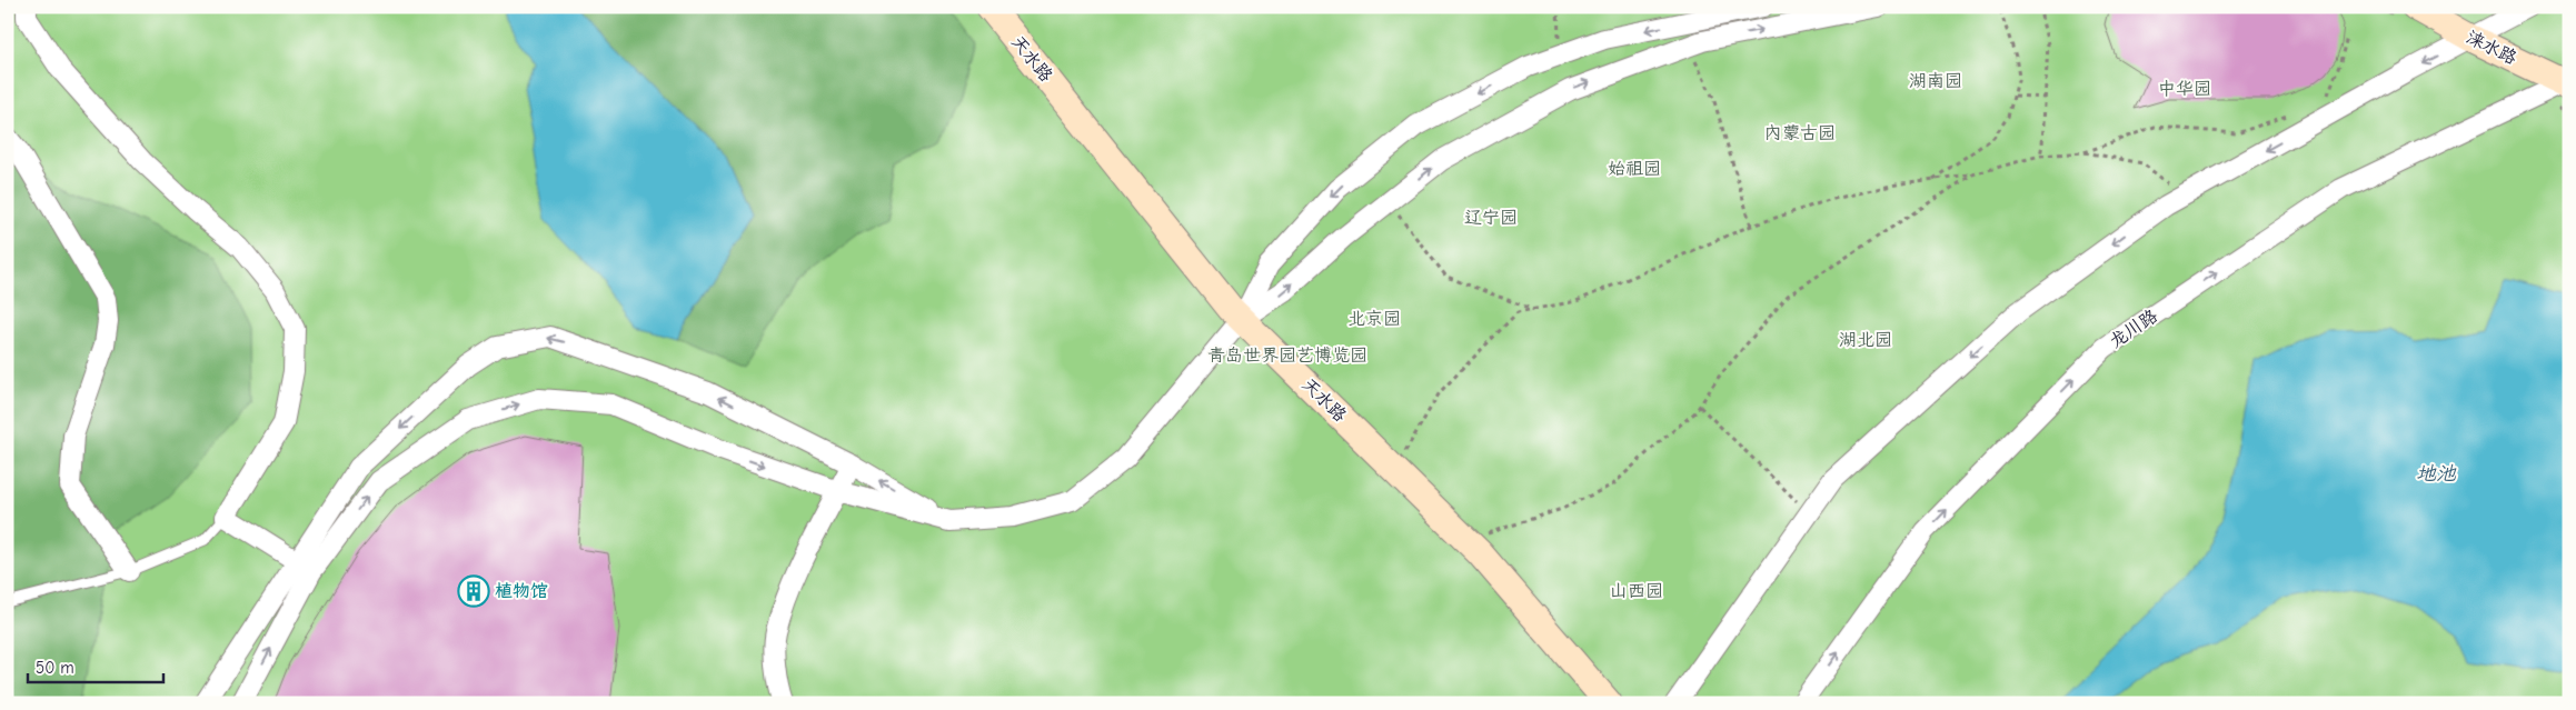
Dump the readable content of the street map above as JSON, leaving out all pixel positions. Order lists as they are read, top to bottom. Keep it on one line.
{"streets":{"street":["涞水路","天水路","龙川路"]},"crossings":[["涞水路","龙川路"]],"water":["地池"],"parks":["湖南园","中华园","内蒙古园","始祖园","辽宁园","北京园","湖北园","青岛世界园艺博览园","山西园"],"places":{"building":["植物馆"]},"scale_bar":"50 m"}
